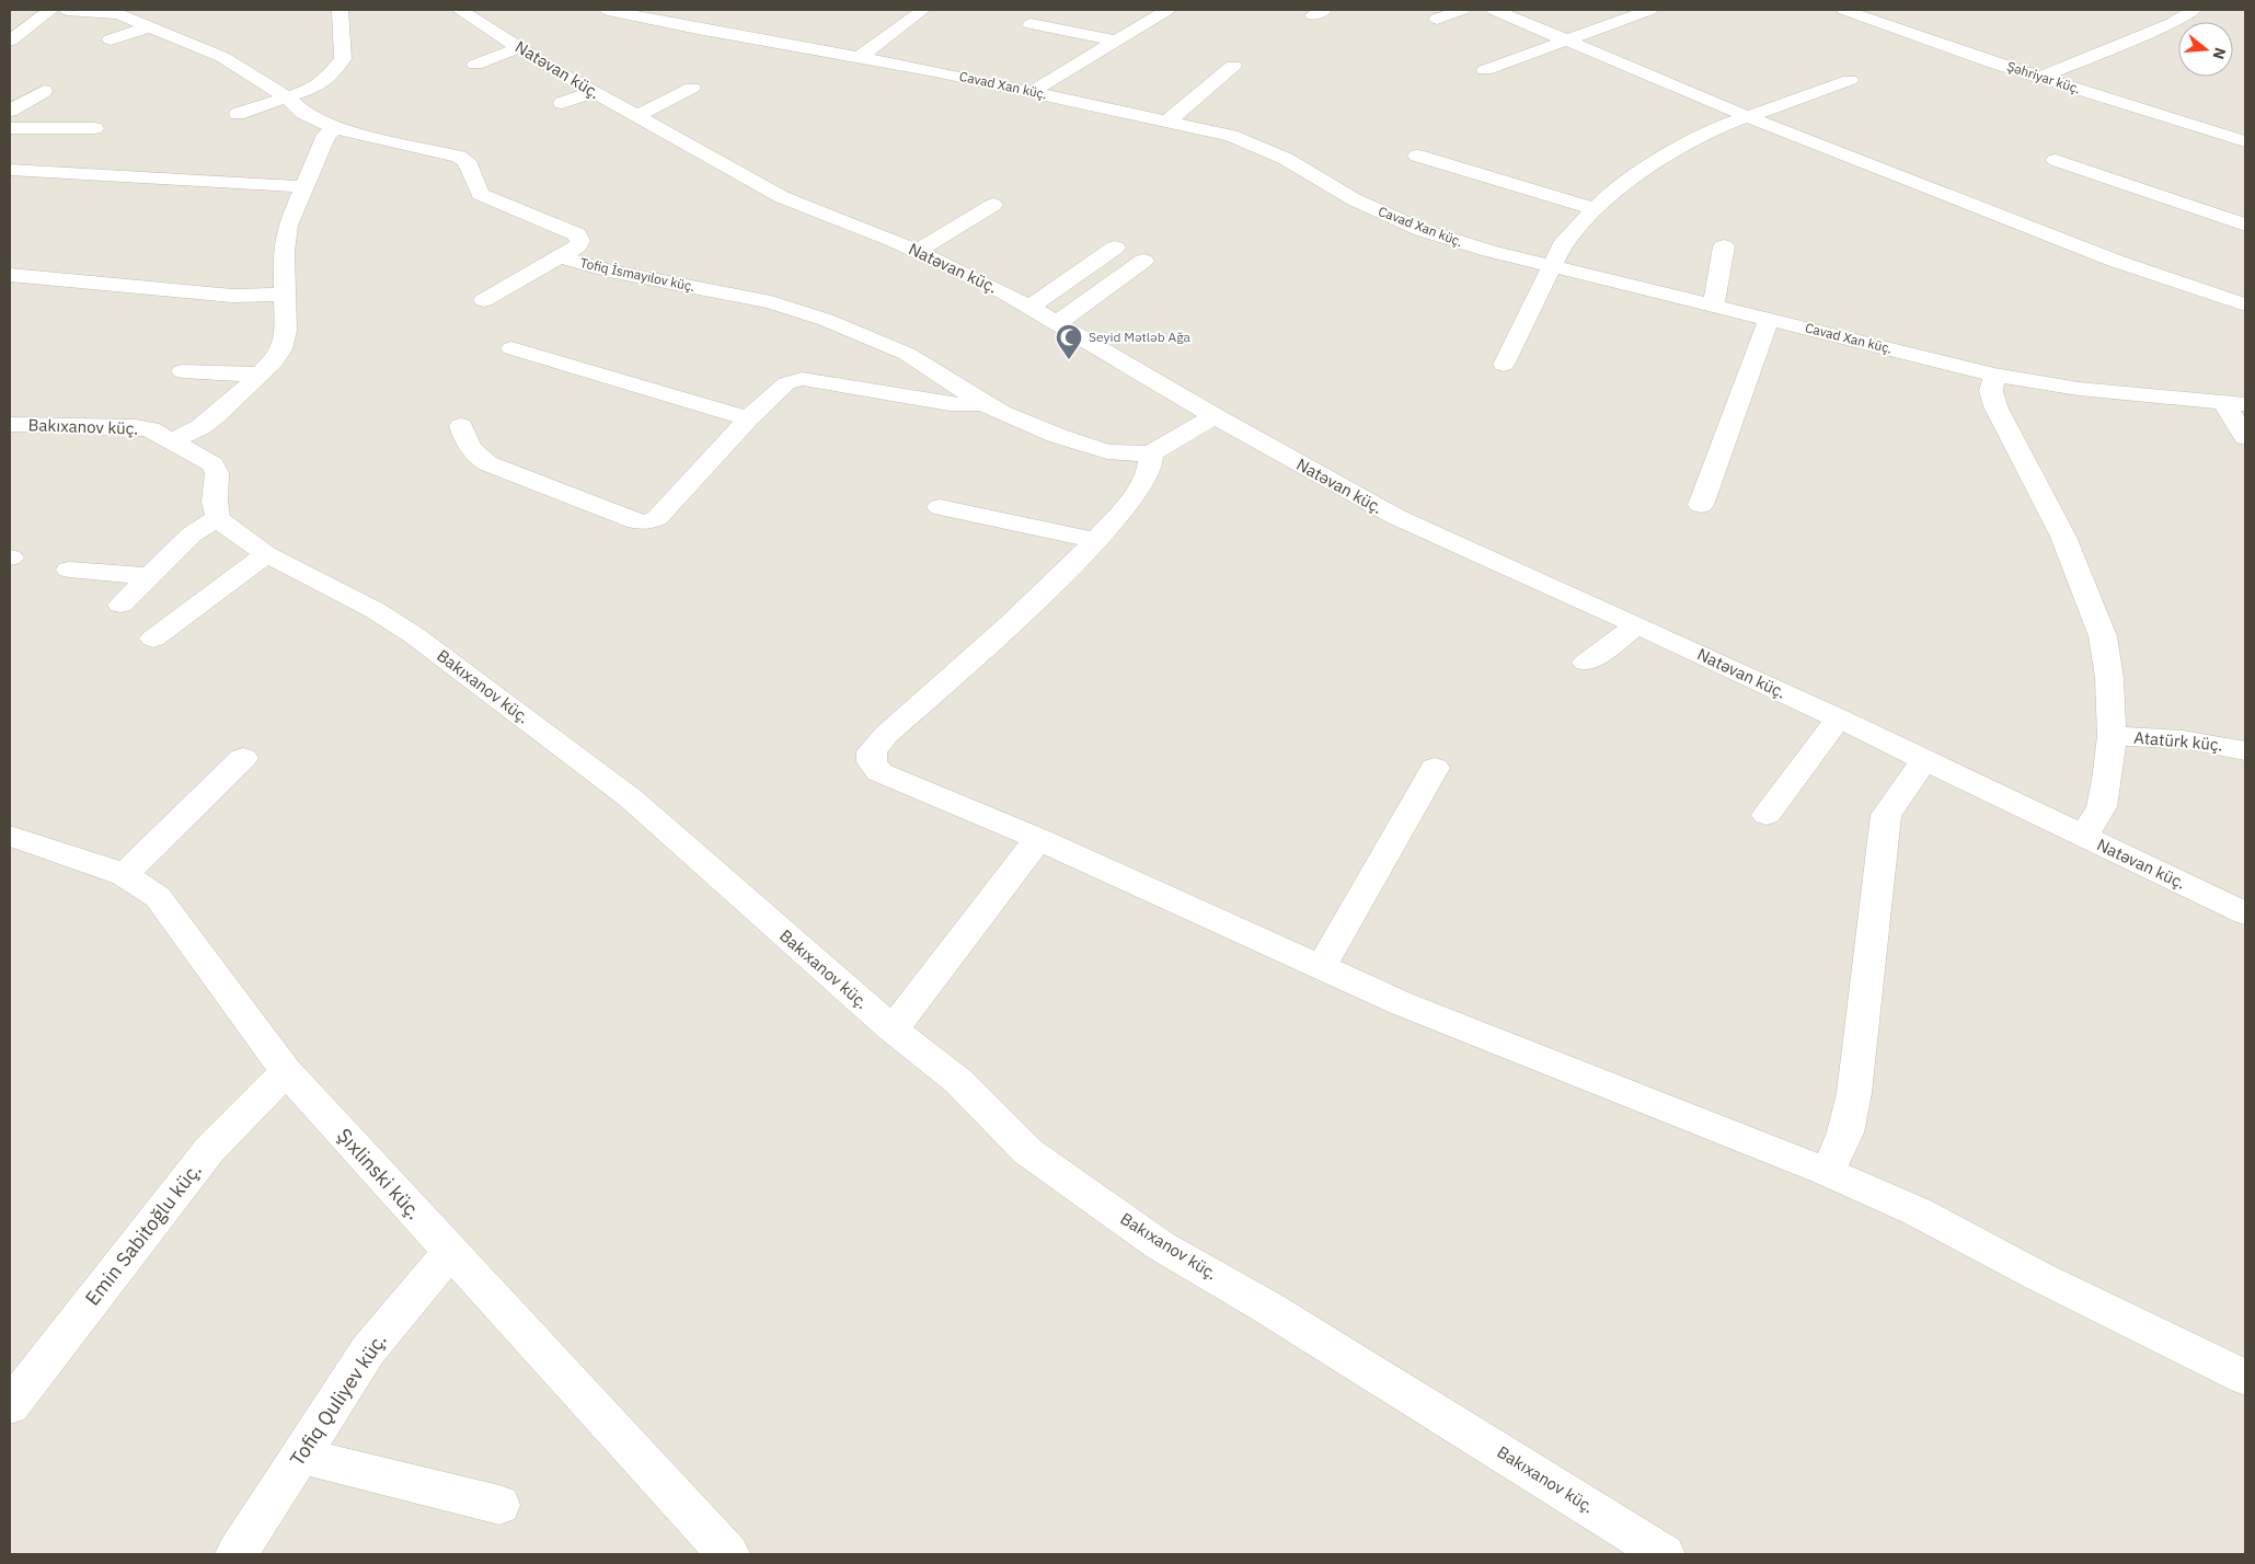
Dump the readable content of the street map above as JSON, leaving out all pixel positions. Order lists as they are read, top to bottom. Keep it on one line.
{"streets":{"street":["Natəvan küç.","Şəhriyar küç.","Cavad Xan küç.","Tofiq İsmayılov küç.","Bakıxanov küç.","Atatürk küç.","Şıxlinski küç.","Emin Sabitoğlu küç.","Tofiq Quliyev küç."]},"crossings":[["Şıxlinski küç.","Emin Sabitoğlu küç."],["Şıxlinski küç.","Tofiq Quliyev küç."]],"places":{"mosque":["Seyid Mətləb Ağa"]},"north":"right"}
